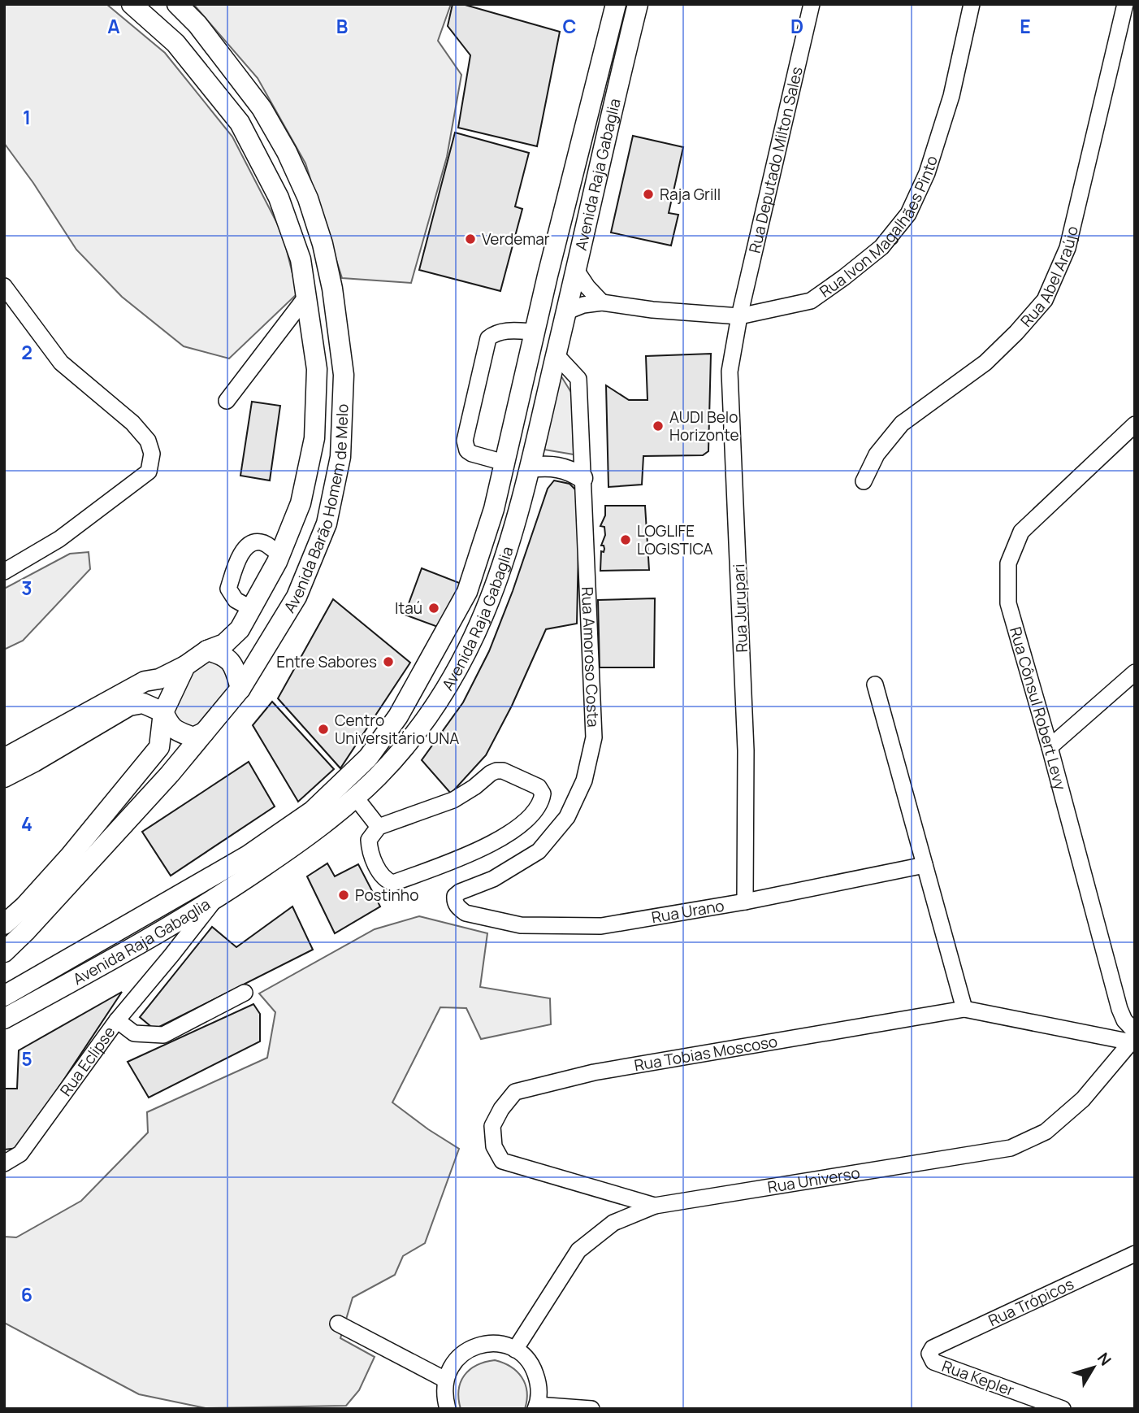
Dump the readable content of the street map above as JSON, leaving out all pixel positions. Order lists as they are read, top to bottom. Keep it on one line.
{"streets":{"main road":["Avenida Raja Gabaglia","Avenida Barão Homem de Melo"],"street":["Rua Deputado Milton Sales","Rua Ivon Magalhães Pinto","Rua Abel Araújo","Rua Jurupari","Rua Amoroso Costa","Rua Cônsul Robert Levy","Rua Urano","Rua Tobias Moscoso","Rua Eclipse","Rua Universo","Rua Trópicos","Rua Kepler"]},"crossings":[["Rua Deputado Milton Sales","Rua Ivon Magalhães Pinto"],["Rua Deputado Milton Sales","Rua Jurupari"],["Avenida Raja Gabaglia","Rua Ivon Magalhães Pinto"],["Avenida Raja Gabaglia","Rua Amoroso Costa"],["Avenida Raja Gabaglia","Rua Eclipse"],["Rua Ivon Magalhães Pinto","Rua Jurupari"],["Rua Jurupari","Rua Urano"],["Rua Amoroso Costa","Rua Urano"],["Rua Cônsul Robert Levy","Rua Tobias Moscoso"],["Rua Cônsul Robert Levy","Rua Universo"],["Rua Tobias Moscoso","Rua Universo"],["Rua Trópicos","Rua Kepler"]],"places":["Raja Grill","Verdemar","AUDI Belo Horizonte","LOGLIFE LOGISTICA","Itaú","Entre Sabores","Centro Universitário UNA","Postinho"],"north":"top right","grid":{"columns":["A","B","C","D","E"],"rows":["1","2","3","4","5","6"]}}
